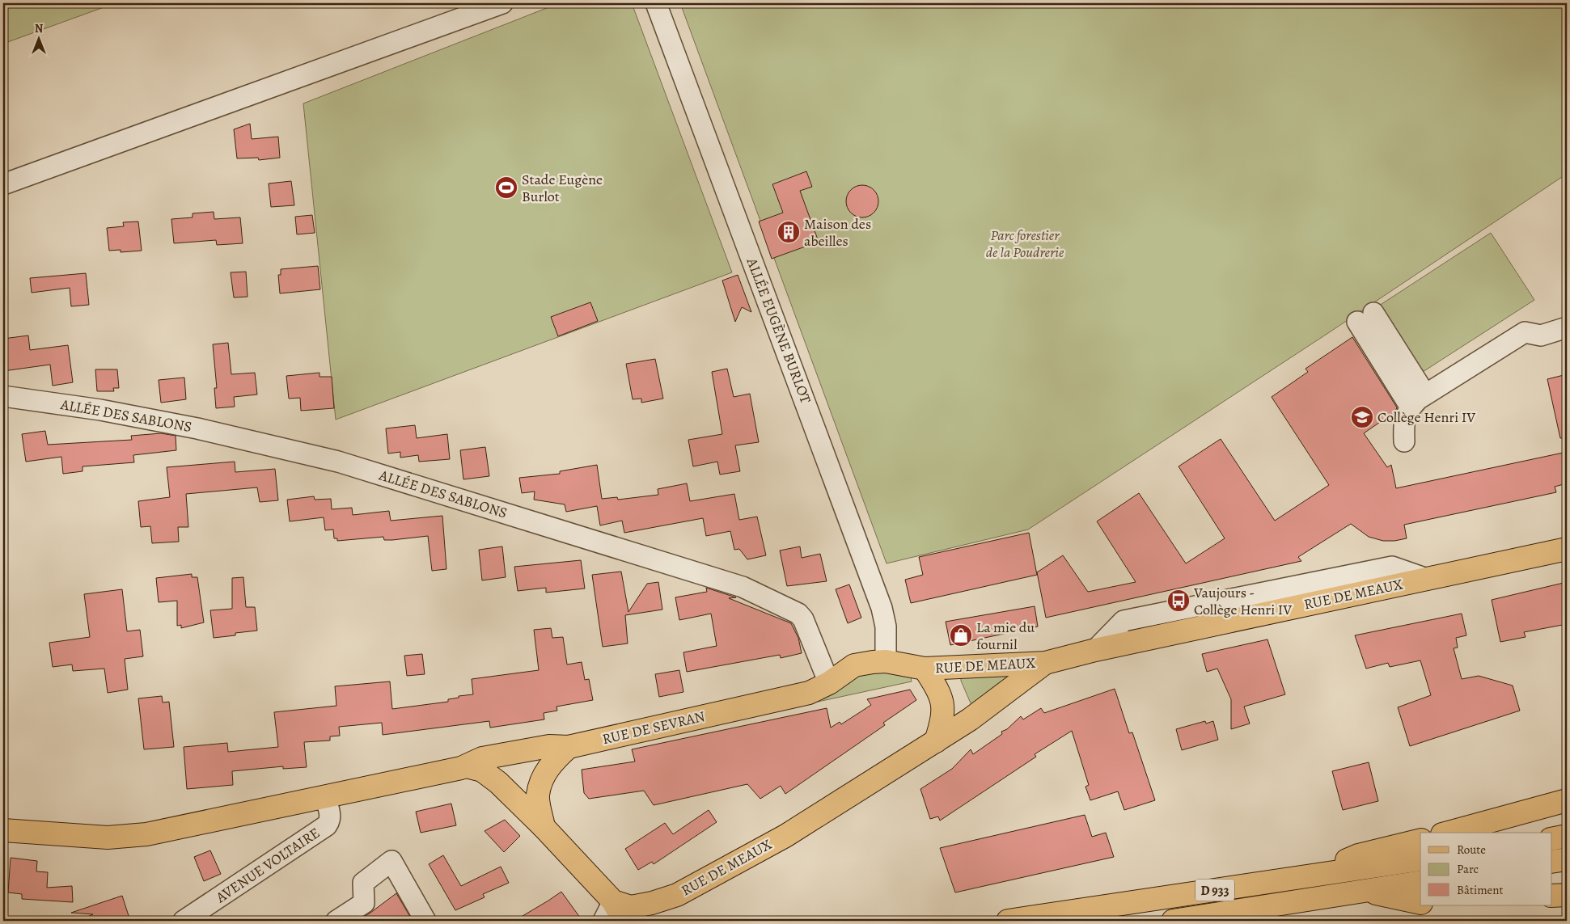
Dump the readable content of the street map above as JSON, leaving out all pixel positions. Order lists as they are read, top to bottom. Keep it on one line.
{"streets":{"main road":["RUE DE MEAUX","RUE DE SEVRAN","D 933"],"street":["ALLÉE EUGÈNE BURLOT","ALLÉE DES SABLONS","AVENUE VOLTAIRE"]},"crossings":[["ALLÉE EUGÈNE BURLOT","RUE DE SEVRAN"],["ALLÉE DES SABLONS","RUE DE SEVRAN"],["RUE DE MEAUX","RUE DE SEVRAN"],["RUE DE SEVRAN","AVENUE VOLTAIRE"]],"parks":["Parc forestier de la Poudrerie"],"places":{"sports":["Stade Eugène Burlot"],"building":["Maison des abeilles"],"school or university":["Collège Henri IV"],"bus stop":["Vaujours - Collège Henri IV"],"shop":["La mie du fournil"]},"legend":["Route","Parc","Bâtiment"],"north":"top"}
